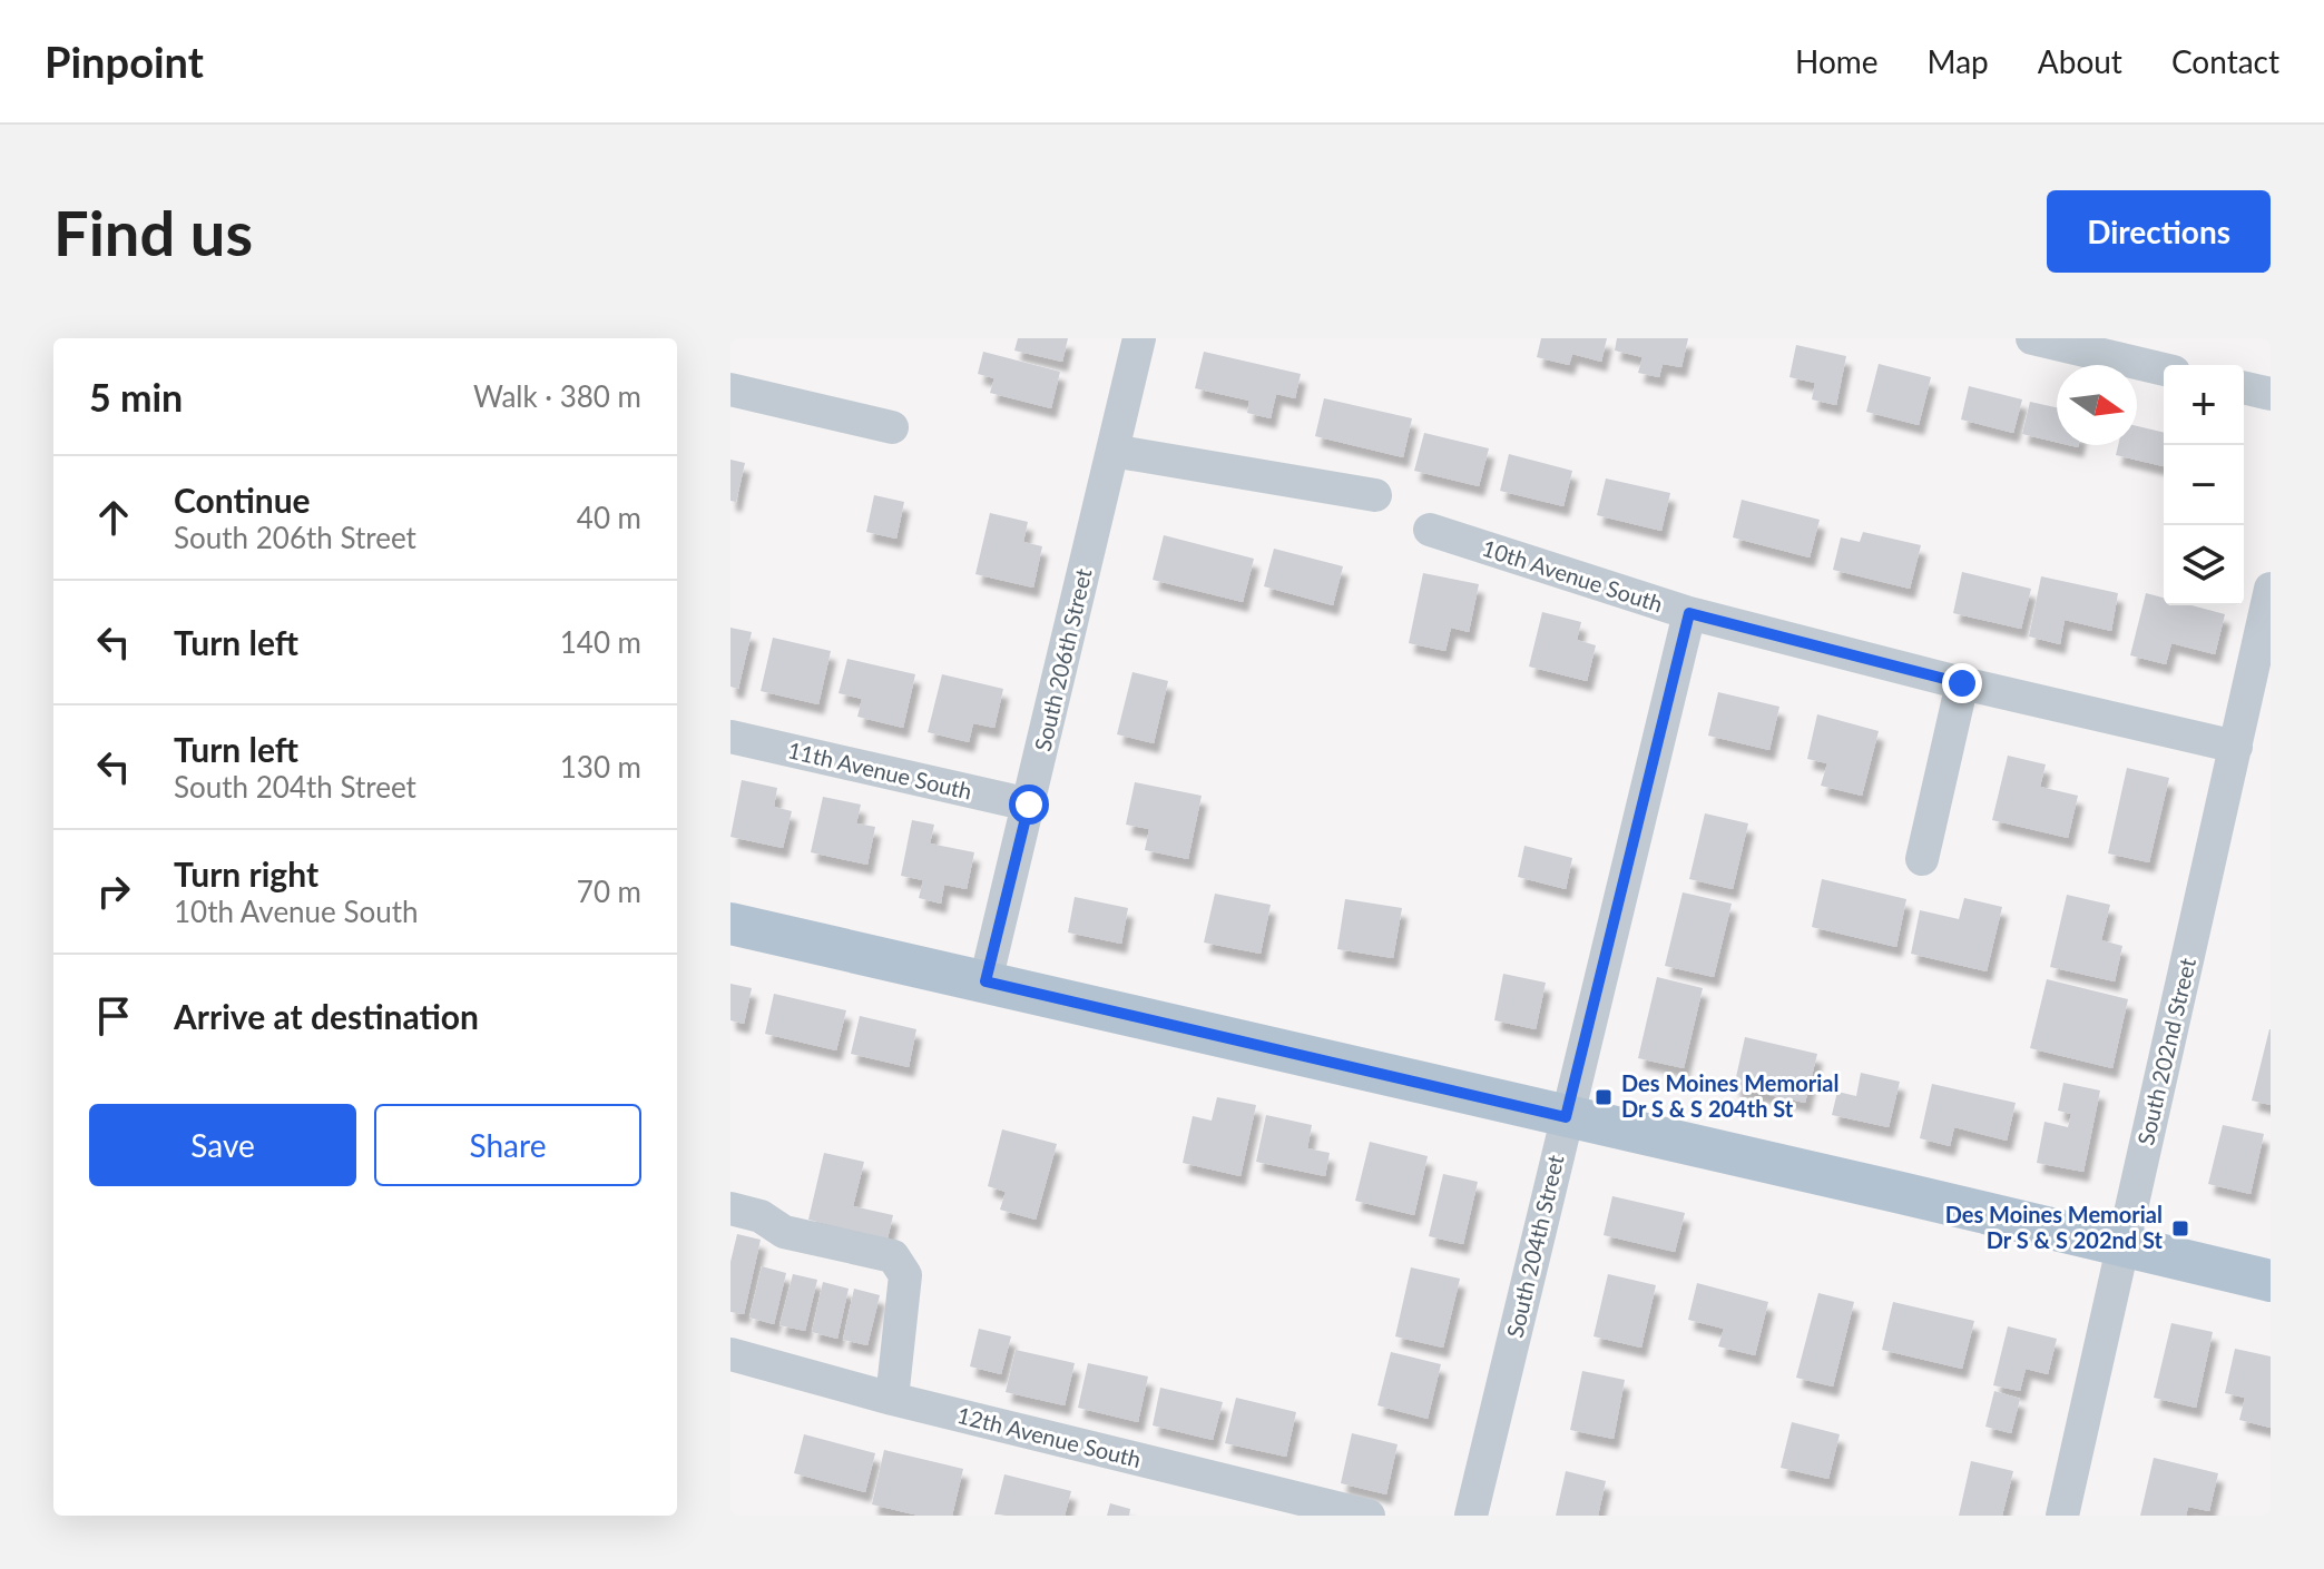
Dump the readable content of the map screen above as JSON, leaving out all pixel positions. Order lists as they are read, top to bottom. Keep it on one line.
{"streets":{"street":["10th Avenue South","South 206th Street","11th Avenue South","South 202nd Street","South 204th Street","12th Avenue South"]},"crossings":[["10th Avenue South","South 202nd Street"],["10th Avenue South","South 204th Street"],["South 206th Street","11th Avenue South"]],"places":{"transit":["Des Moines Memorial Dr S & S 204th St","Des Moines Memorial Dr S & S 202nd St"]},"north":"right","page":{"header":"Pinpoint","nav":["Home","Map","About","Contact"],"buttons":["Directions",["Save","Share"]],"title":"Find us","heading":["5 min","Walk · 380 m"],"map_buttons":["+","−"],"list":[["Continue","South 206th Street","40 m"],["Turn left","140 m"],["Turn left","South 204th Street","130 m"],["Turn right","10th Avenue South","70 m"],"Arrive at destination"]}}
